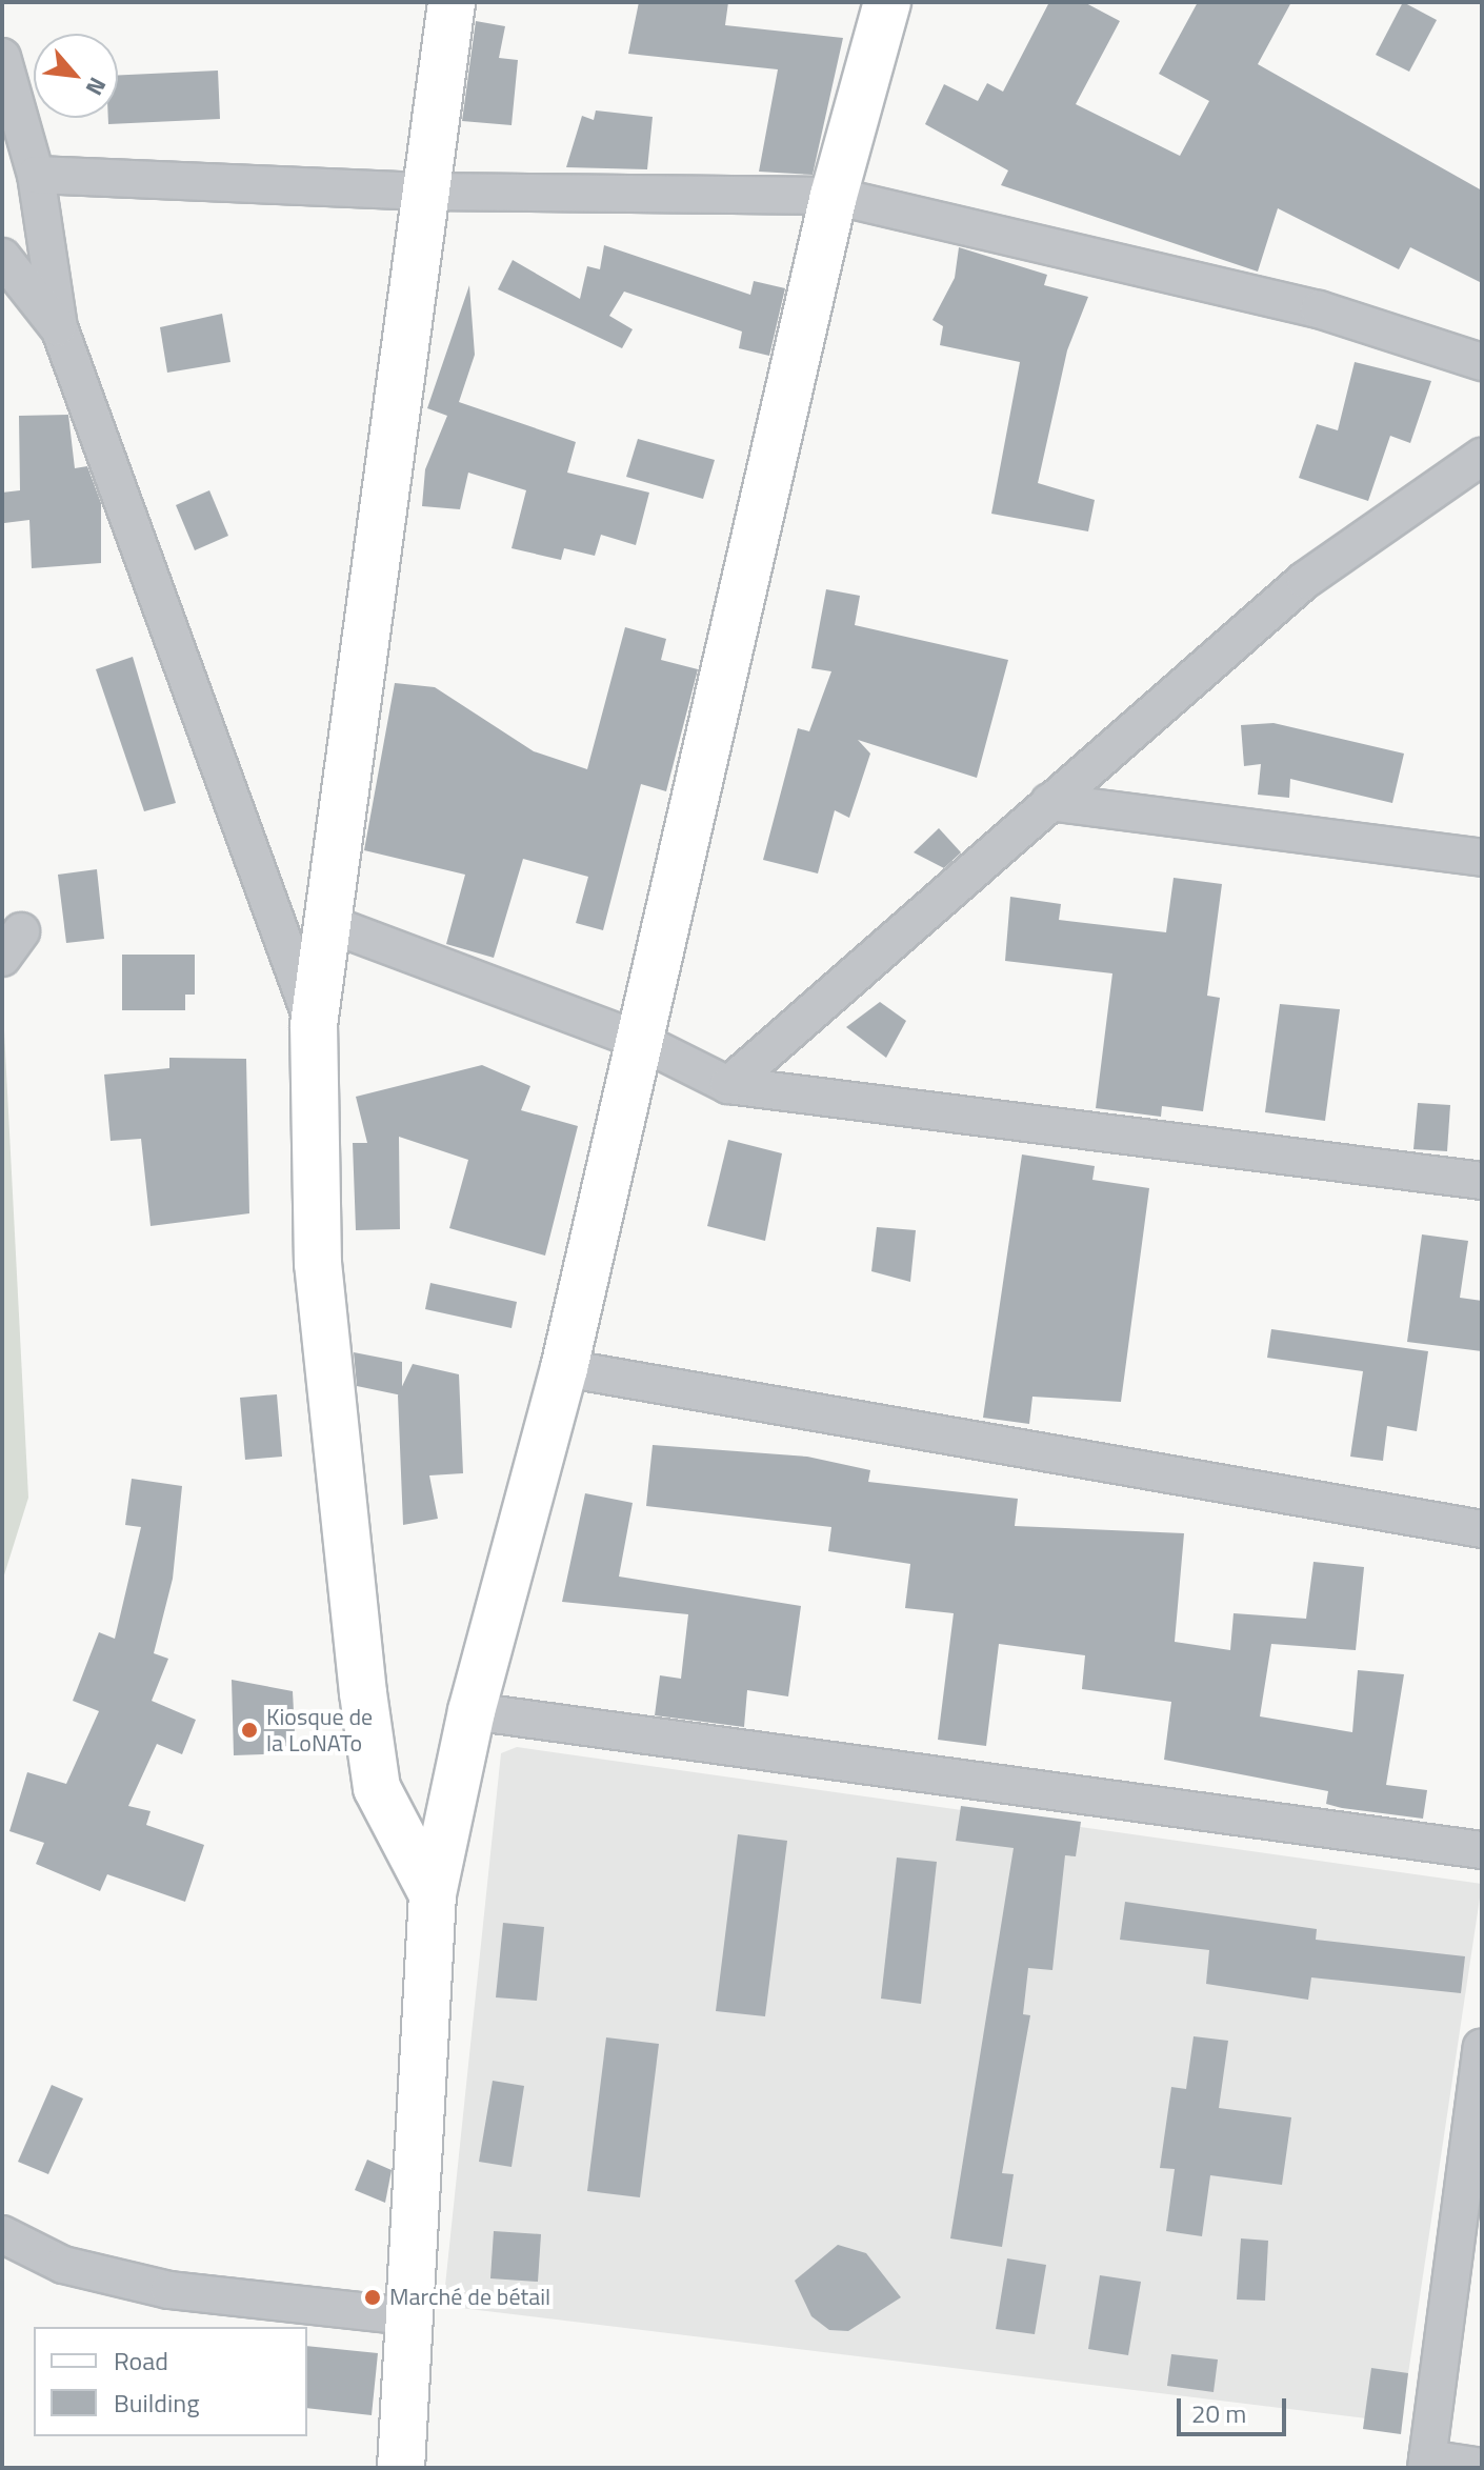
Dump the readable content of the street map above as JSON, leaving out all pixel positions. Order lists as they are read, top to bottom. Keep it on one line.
{"places":["Kiosque de la LoNATo","Marché de bétail"],"legend":["Road","Building"],"scale_bar":"20 m","north":"bottom right"}
